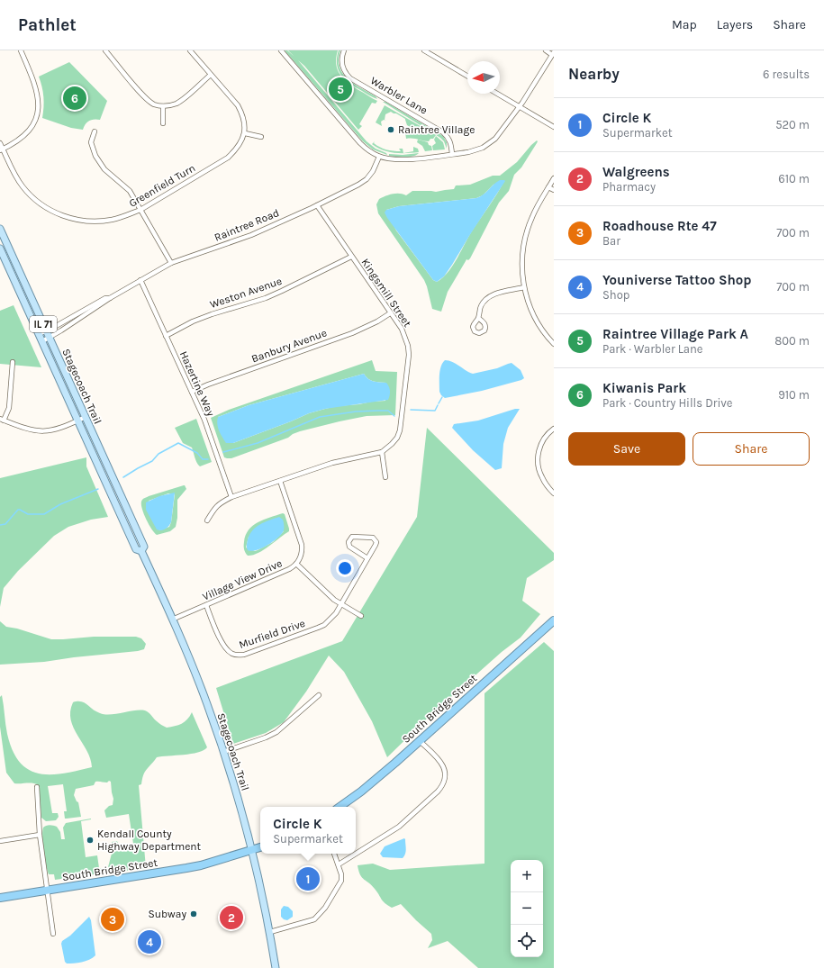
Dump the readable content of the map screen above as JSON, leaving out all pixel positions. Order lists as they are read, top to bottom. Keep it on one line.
{"streets":{"highway":["South Bridge Street"],"main road":["IL 71","Stagecoach Trail"],"street":["Warbler Lane","Greenfield Turn","Raintree Road","Weston Avenue","Kingsmill Street","Banbury Avenue","Hazertine Way","Village View Drive","Murfield Drive"]},"crossings":[["Raintree Road","Kingsmill Street"],["Raintree Road","Hazertine Way"],["Raintree Road","Stagecoach Trail"],["Weston Avenue","Kingsmill Street"],["Weston Avenue","Hazertine Way"],["Kingsmill Street","Banbury Avenue"],["Kingsmill Street","Hazertine Way"],["Kingsmill Street","Village View Drive"],["Banbury Avenue","Hazertine Way"],["Stagecoach Trail","Village View Drive"],["Stagecoach Trail","South Bridge Street"],["Village View Drive","Murfield Drive"]],"places":["Raintree Village","Kendall County Highway Department","Subway"],"north":"left","page":{"header":"Pathlet","nav":["Map","Layers","Share"],"heading":["Nearby","6 results"],"pins":["5","6","1","2","3","4"],"list":[{"mark":"1","name":"Circle K","note":"Supermarket","value":"520 m"},{"mark":"2","name":"Walgreens","note":"Pharmacy","value":"610 m"},{"mark":"3","name":"Roadhouse Rte 47","note":"Bar","value":"700 m"},{"mark":"4","name":"Youniverse Tattoo Shop","note":"Shop","value":"700 m"},{"mark":"5","name":"Raintree Village Park A","note":"Park · Warbler Lane","value":"800 m"},{"mark":"6","name":"Kiwanis Park","note":"Park · Country Hills Drive","value":"910 m"}],"buttons":["Save","Share"],"popup":["Circle K","Supermarket"],"map_buttons":["+","−"]}}
